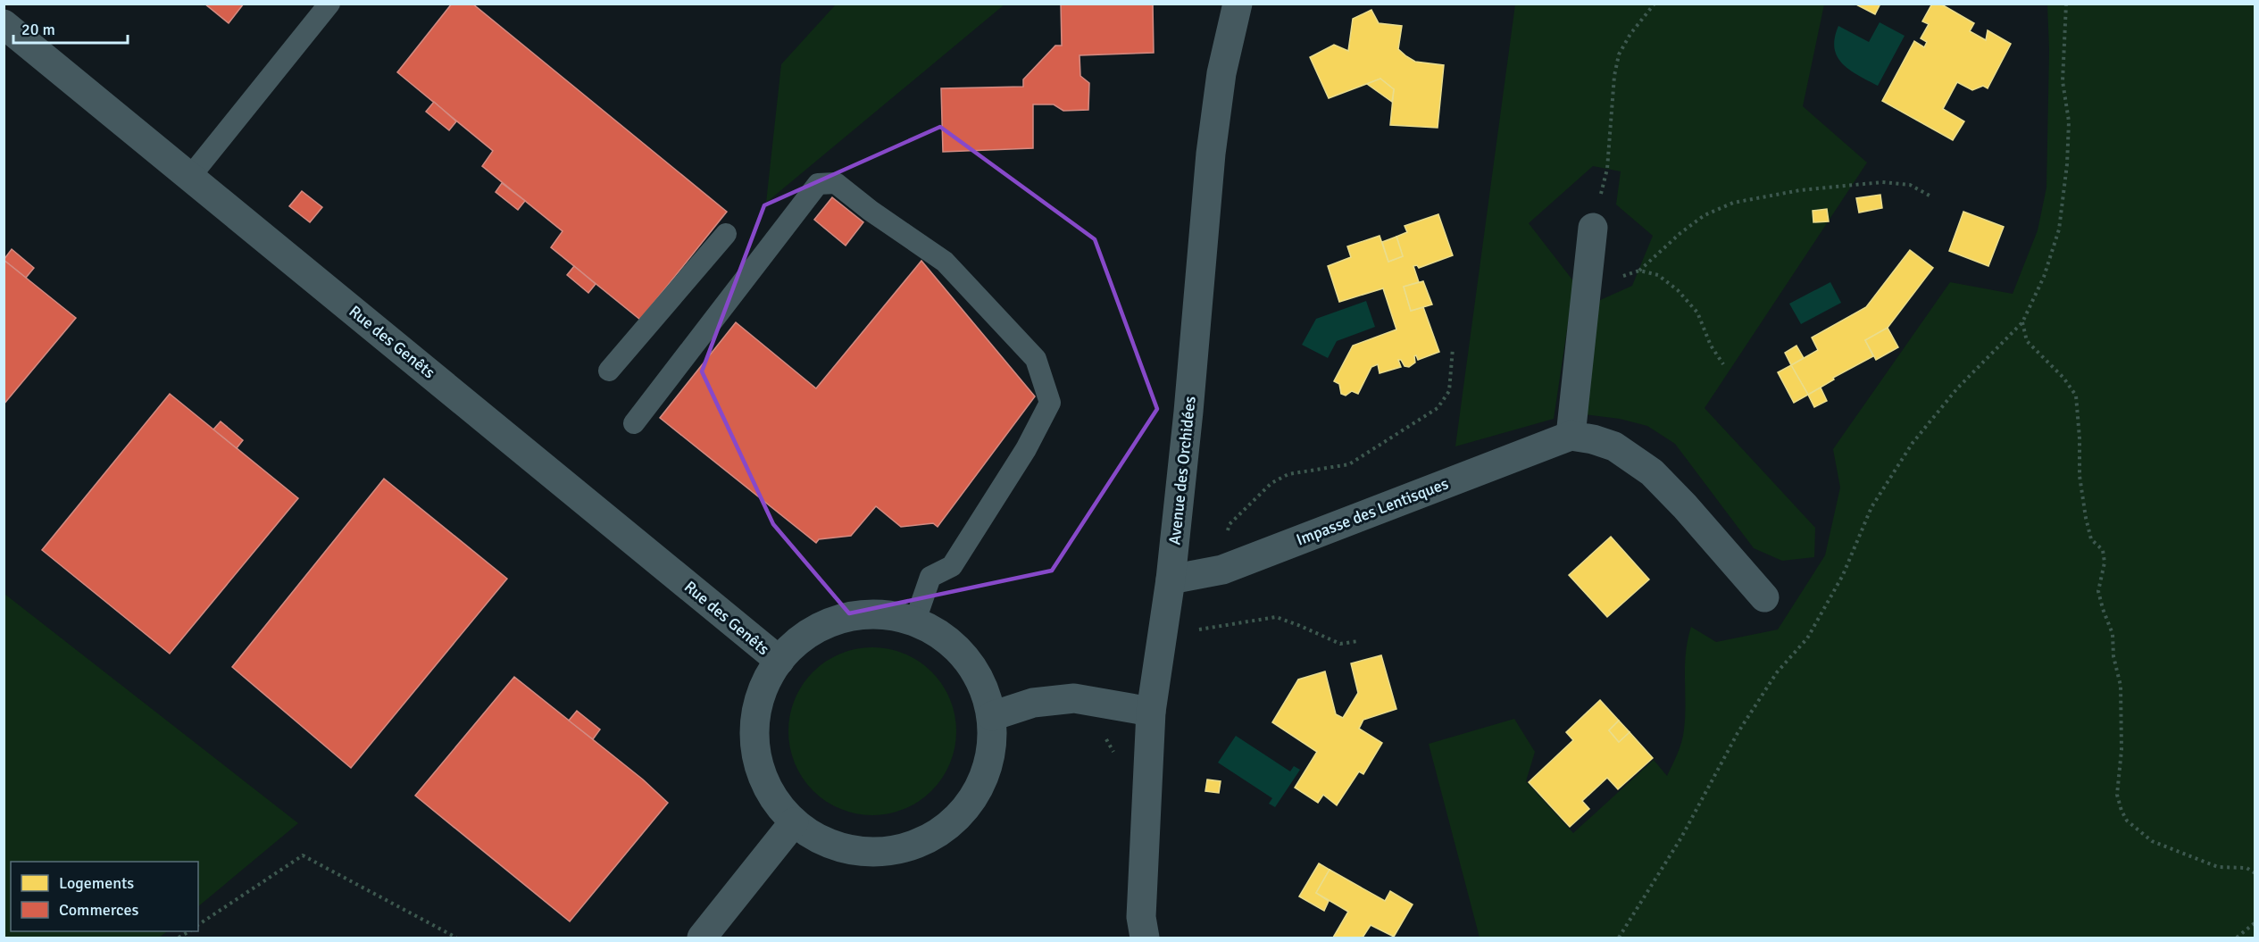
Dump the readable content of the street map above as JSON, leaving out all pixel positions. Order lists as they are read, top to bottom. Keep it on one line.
{"streets":{"street":["Rue des Genêts","Avenue des Orchidées","Impasse des Lentisques"]},"crossings":[["Avenue des Orchidées","Impasse des Lentisques"]],"legend":["Logements","Commerces"],"scale_bar":"20 m"}
